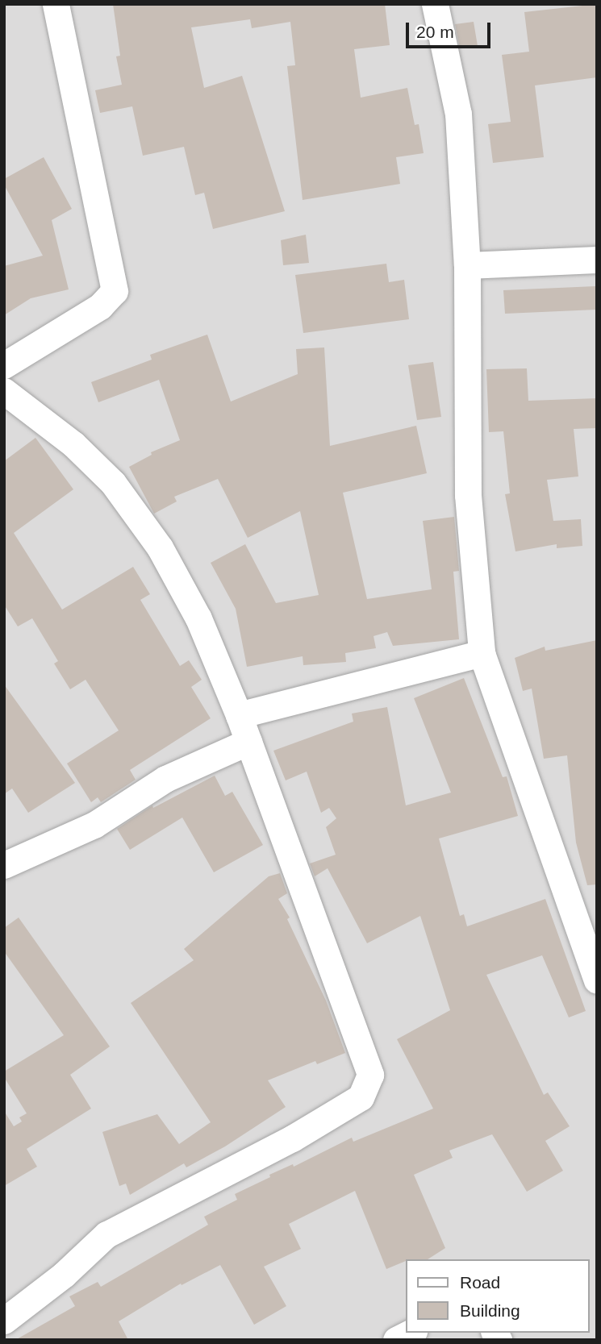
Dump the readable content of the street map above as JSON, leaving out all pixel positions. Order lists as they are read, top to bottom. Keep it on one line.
{"legend":["Road","Building"],"scale_bar":"20 m"}
